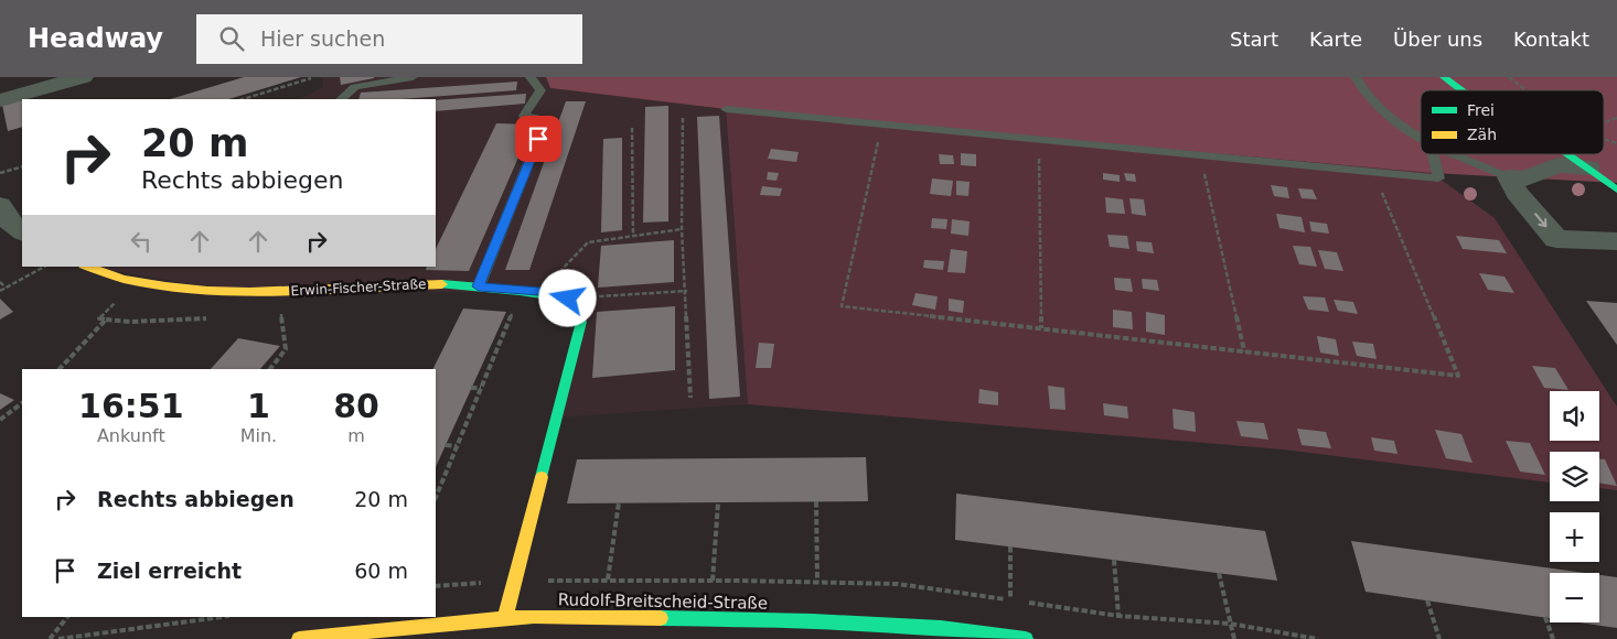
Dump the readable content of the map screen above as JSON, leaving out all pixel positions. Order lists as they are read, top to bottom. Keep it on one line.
{"streets":{"street":["Erwin-Fischer-Straße","Rudolf-Breitscheid-Straße"]},"legend":["Frei","Zäh"],"page":{"header":"Headway","search":"Hier suchen","nav":["Start","Karte","Über uns","Kontakt"],"turn":["20 m","Rechts abbiegen"],"eta":["16:51","Ankunft","1","Min.","80","m"],"map_buttons":["+","−"],"list":[{"name":"Rechts abbiegen","value":"20 m"},{"name":"Ziel erreicht","value":"60 m"}]}}
